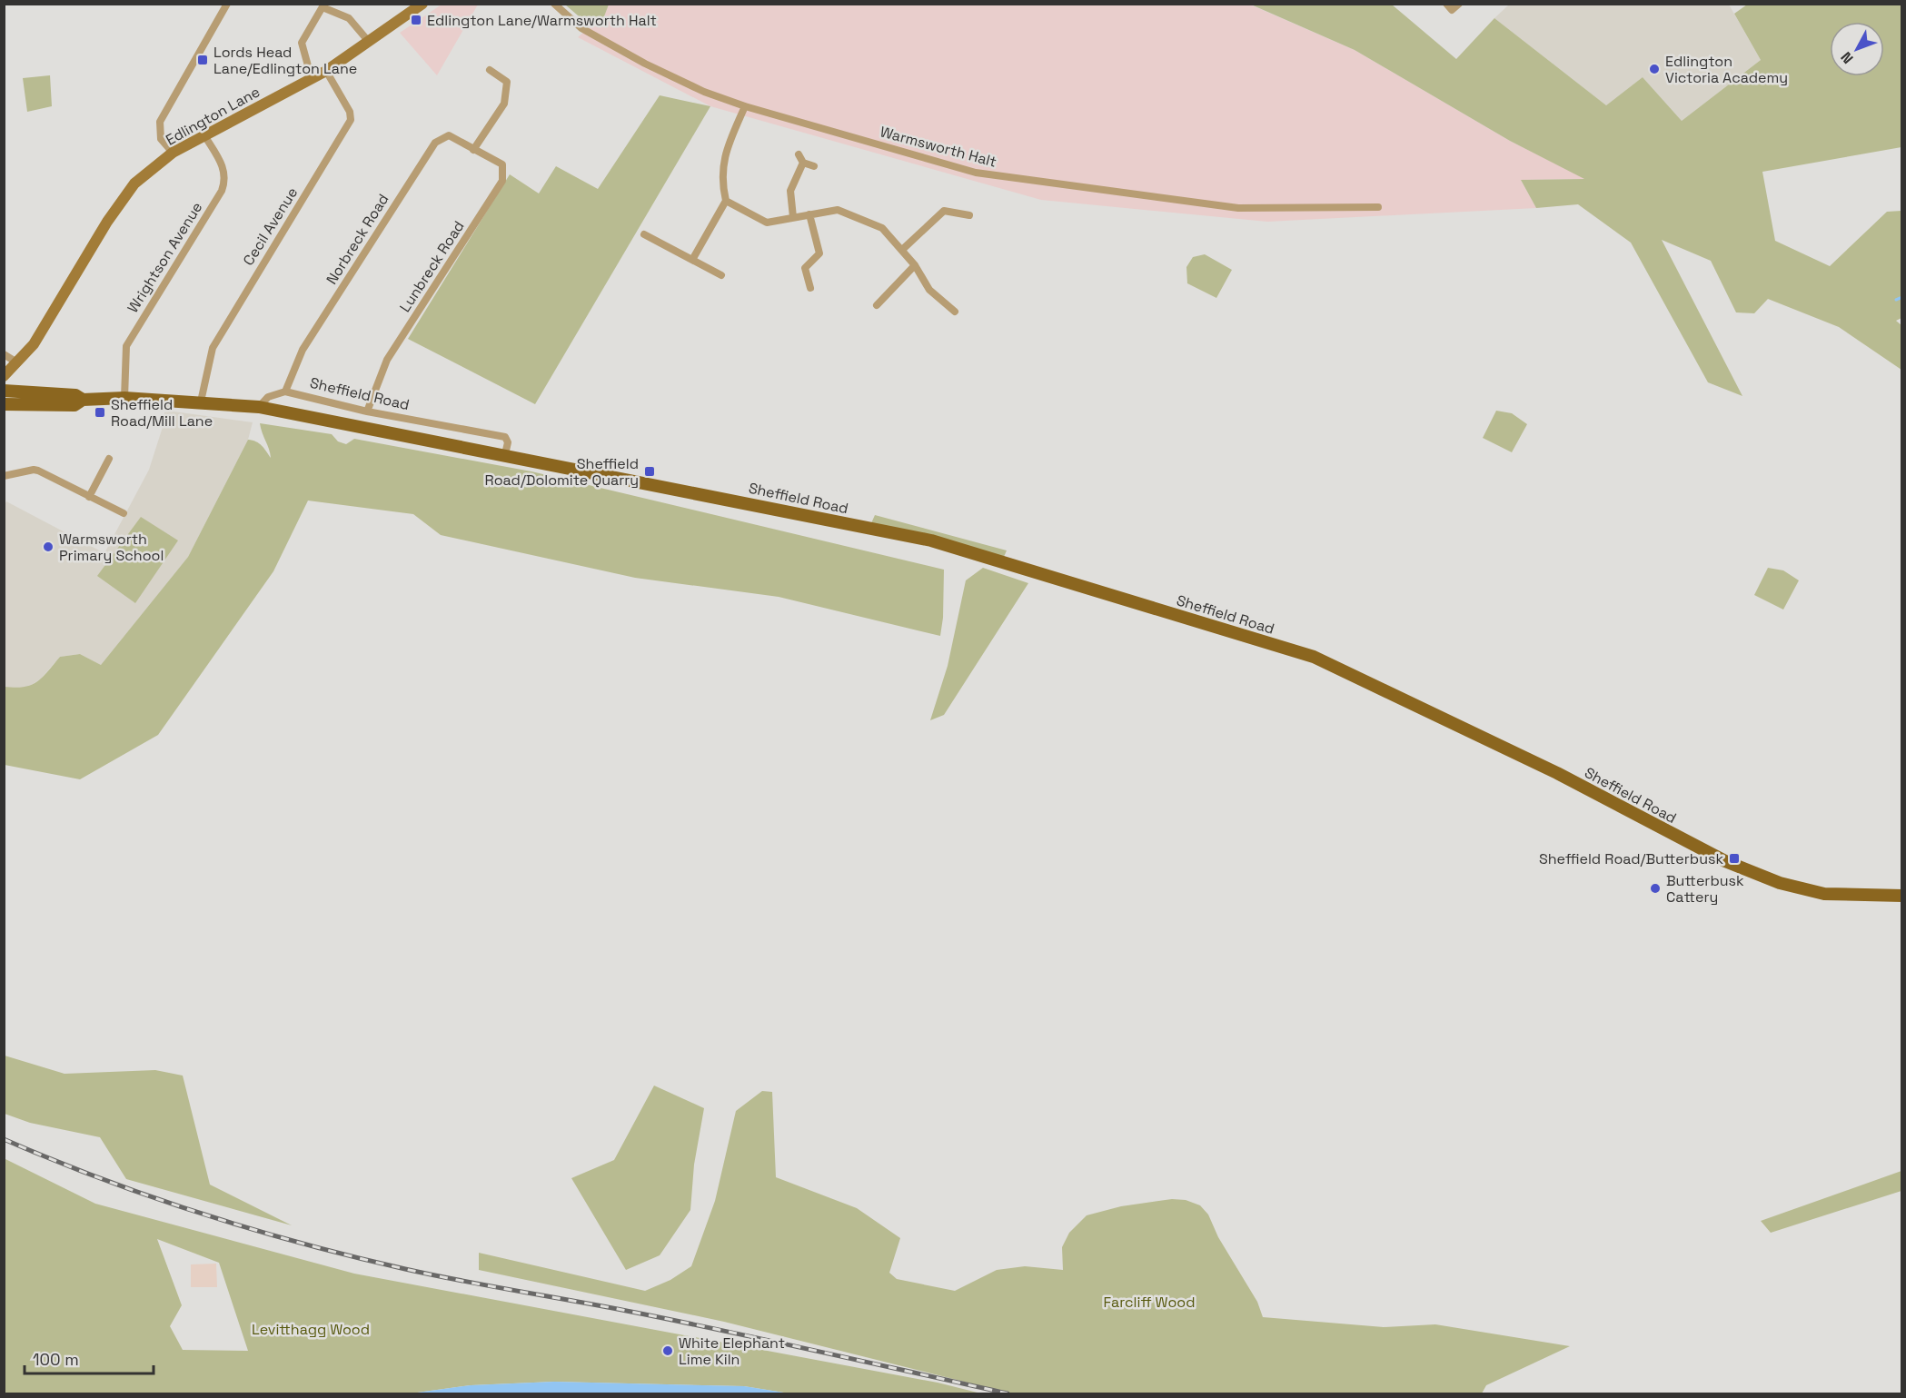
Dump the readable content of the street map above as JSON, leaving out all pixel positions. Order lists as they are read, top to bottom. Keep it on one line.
{"streets":{"main road":["Edlington Lane","Sheffield Road"],"street":["Warmsworth Halt","Cecil Avenue","Norbreck Road","Wrightson Avenue","Lunbreck Road"]},"crossings":[["Edlington Lane","Cecil Avenue"],["Edlington Lane","Wrightson Avenue"],["Cecil Avenue","Sheffield Road"],["Norbreck Road","Lunbreck Road"],["Norbreck Road","Sheffield Road"],["Wrightson Avenue","Sheffield Road"],["Lunbreck Road","Sheffield Road"]],"parks":["Farcliff Wood","Levitthagg Wood"],"places":{"transit":["Edlington Lane/Warmsworth Halt","Lords Head Lane/Edlington Lane","Sheffield Road/Mill Lane","Sheffield Road/Dolomite Quarry","Sheffield Road/Butterbusk"],"other":["Edlington Victoria Academy","Warmsworth Primary School","Butterbusk Cattery","White Elephant Lime Kiln"]},"scale_bar":"100 m","north":"bottom left"}
